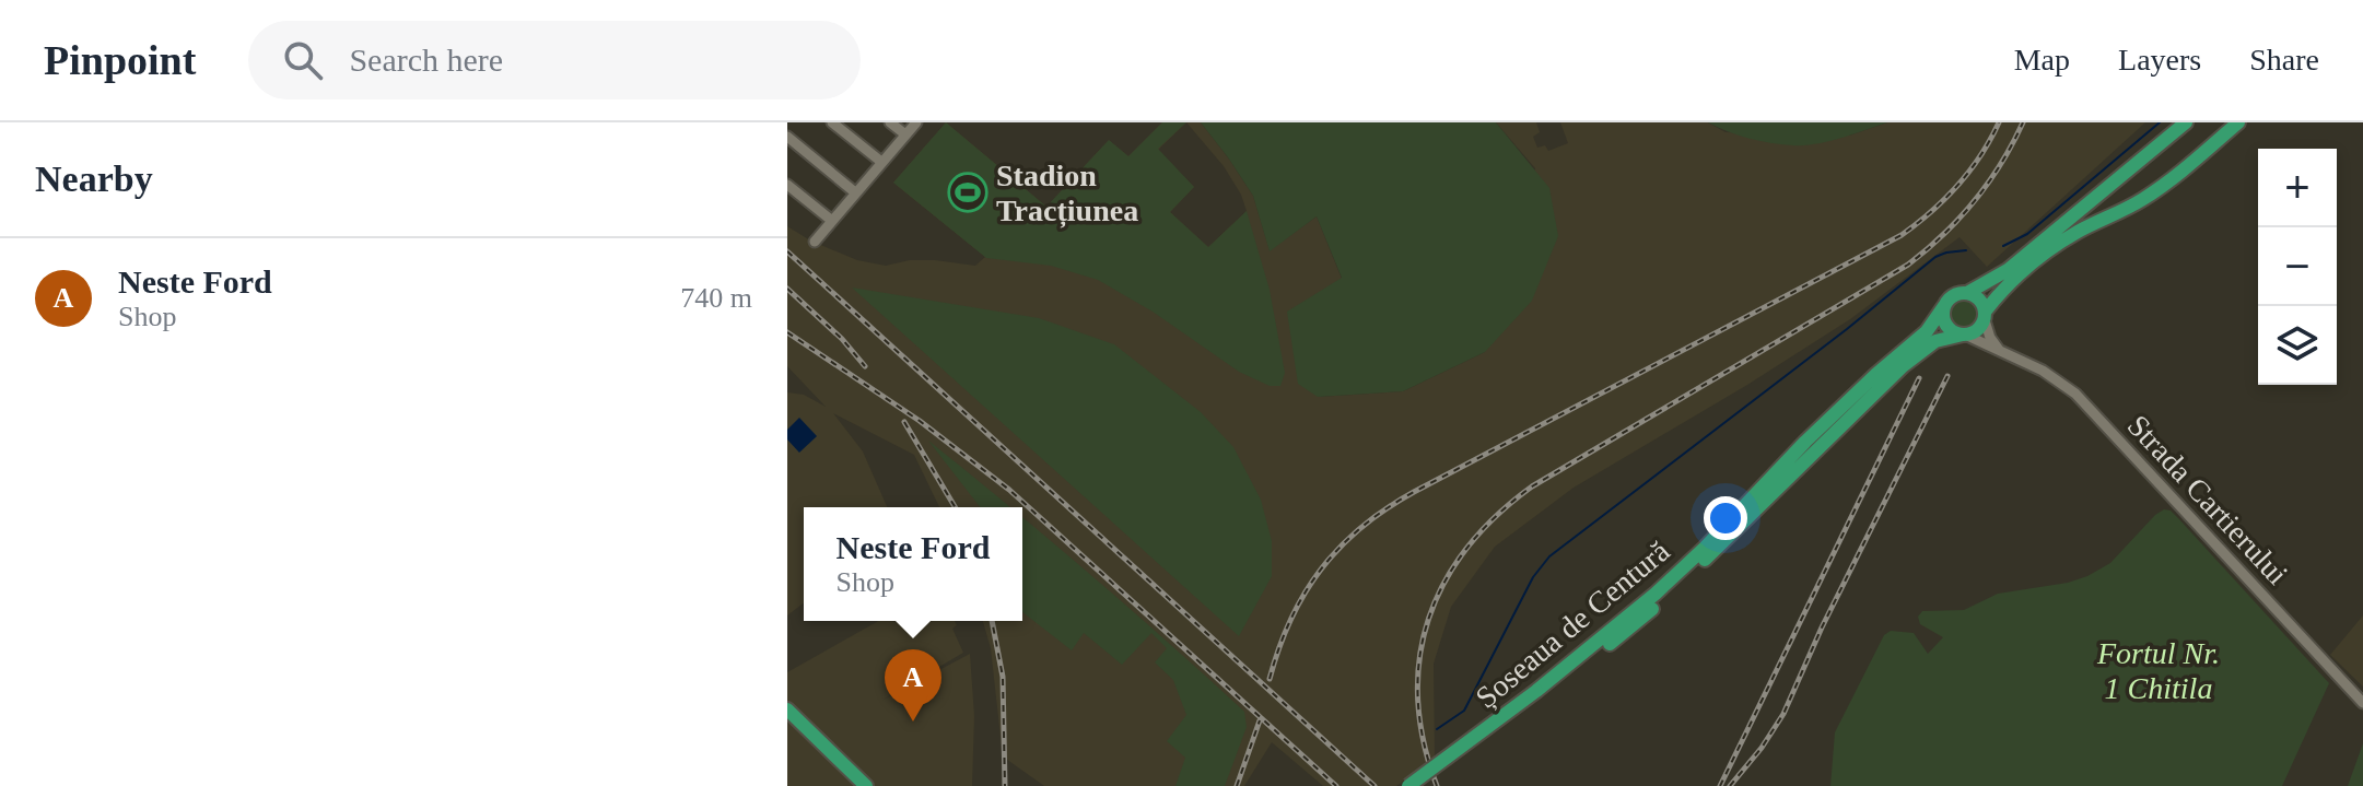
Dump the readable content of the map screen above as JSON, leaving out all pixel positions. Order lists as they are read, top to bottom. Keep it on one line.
{"streets":{"main road":["Șoseaua de Centură"],"street":["Strada Cartierului"]},"crossings":[["Strada Cartierului","Șoseaua de Centură"]],"parks":["Fortul Nr. 1 Chitila"],"places":{"sports":["Stadion Tracțiunea"]},"page":{"header":"Pinpoint","search":"Search here","nav":["Map","Layers","Share"],"heading":"Nearby","map_buttons":["+","−"],"list":[{"mark":"A","name":"Neste Ford","note":"Shop","value":"740 m"}],"popup":["Neste Ford","Shop"],"pins":"A"}}
